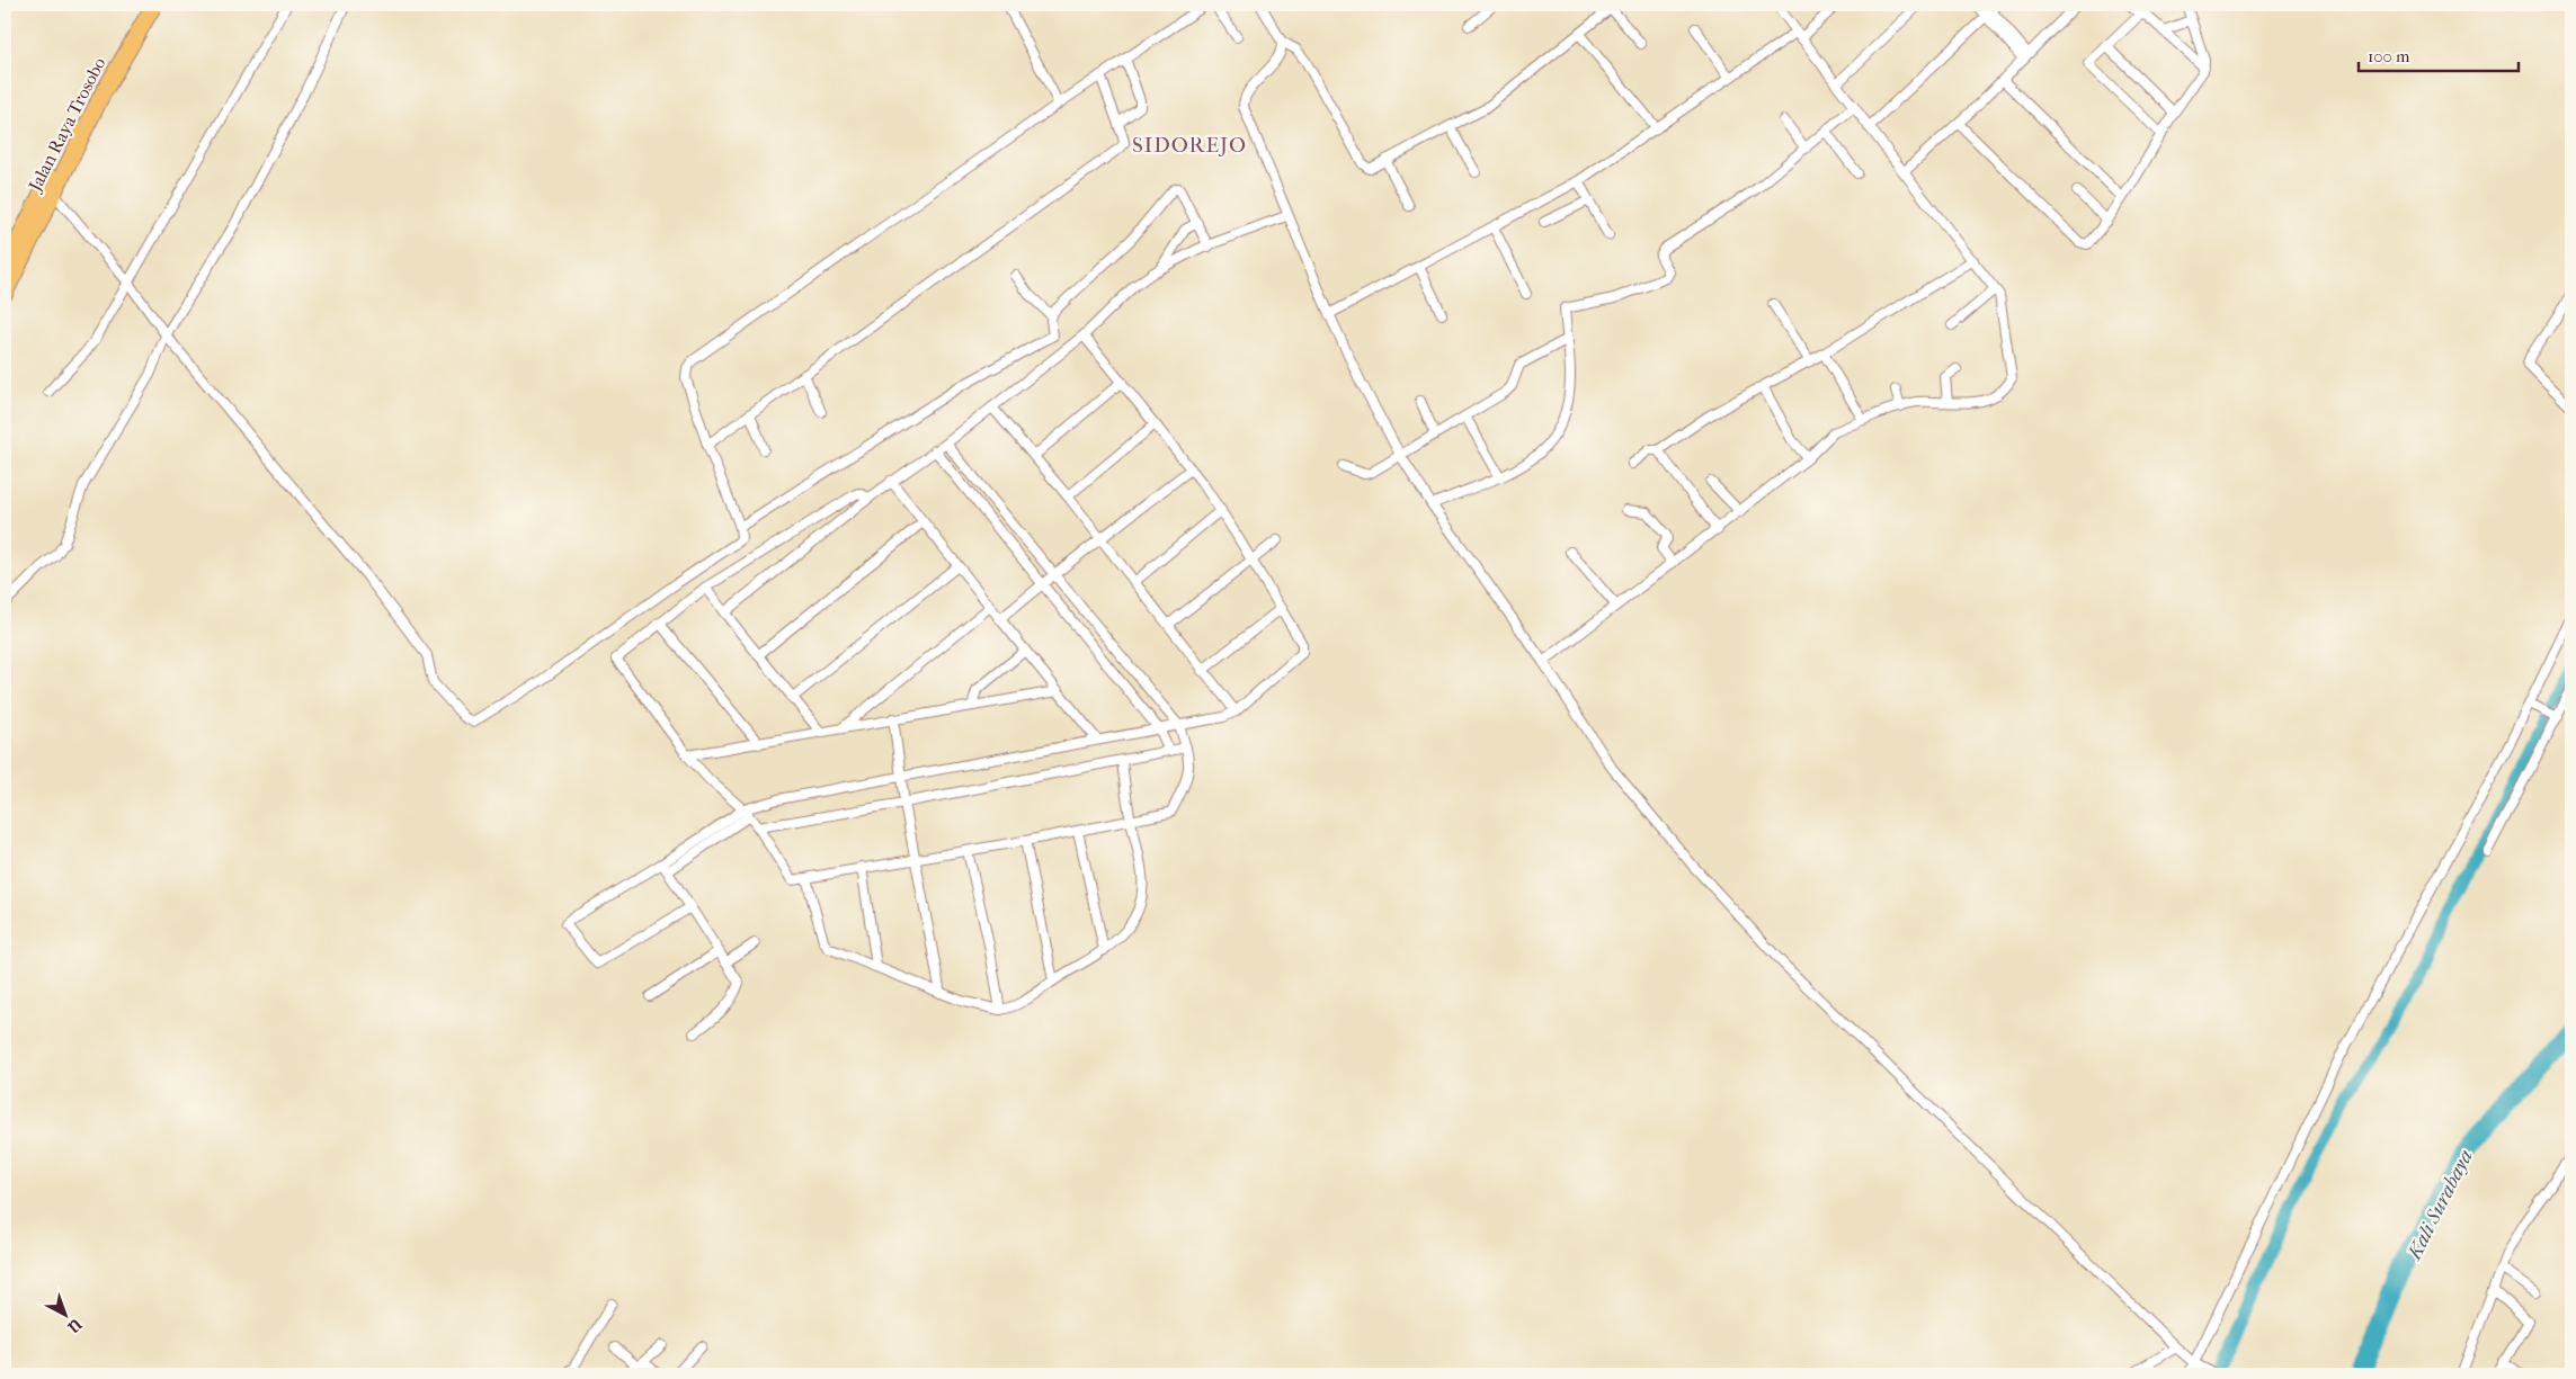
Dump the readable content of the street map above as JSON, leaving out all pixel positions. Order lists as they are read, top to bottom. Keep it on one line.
{"streets":{"highway":["Jalan Raya Trosobo"]},"districts":["SIDOREJO"],"water":["Kali Surabaya"],"scale_bar":"100 m","north":"bottom right"}
